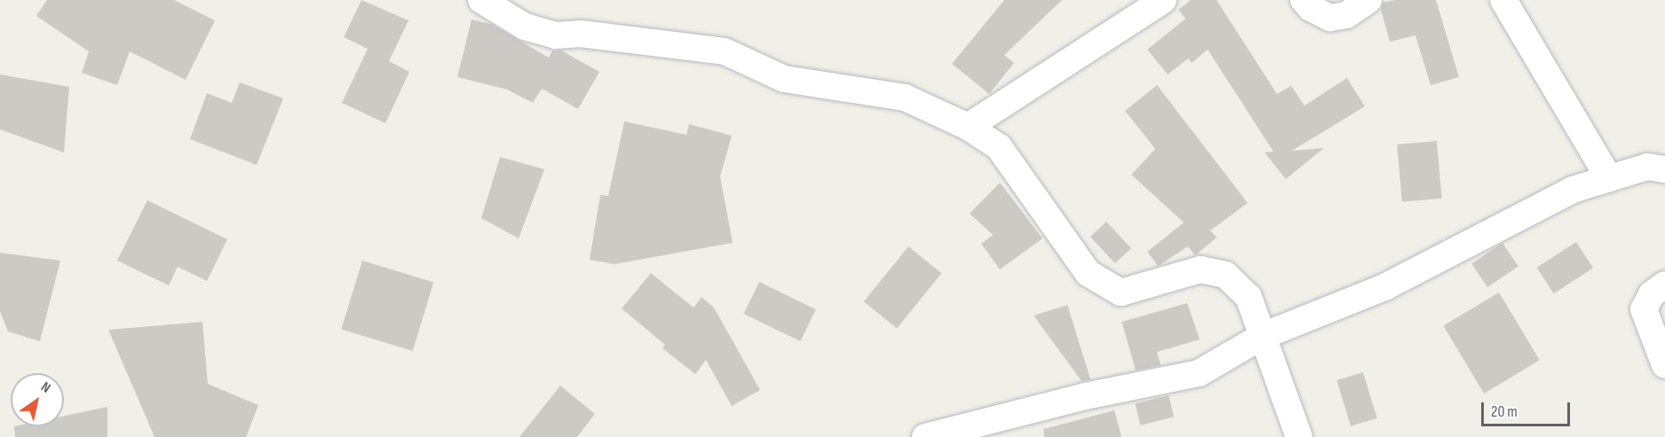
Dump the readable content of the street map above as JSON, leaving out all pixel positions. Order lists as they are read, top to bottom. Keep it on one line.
{"scale_bar":"20 m","north":"top right"}
